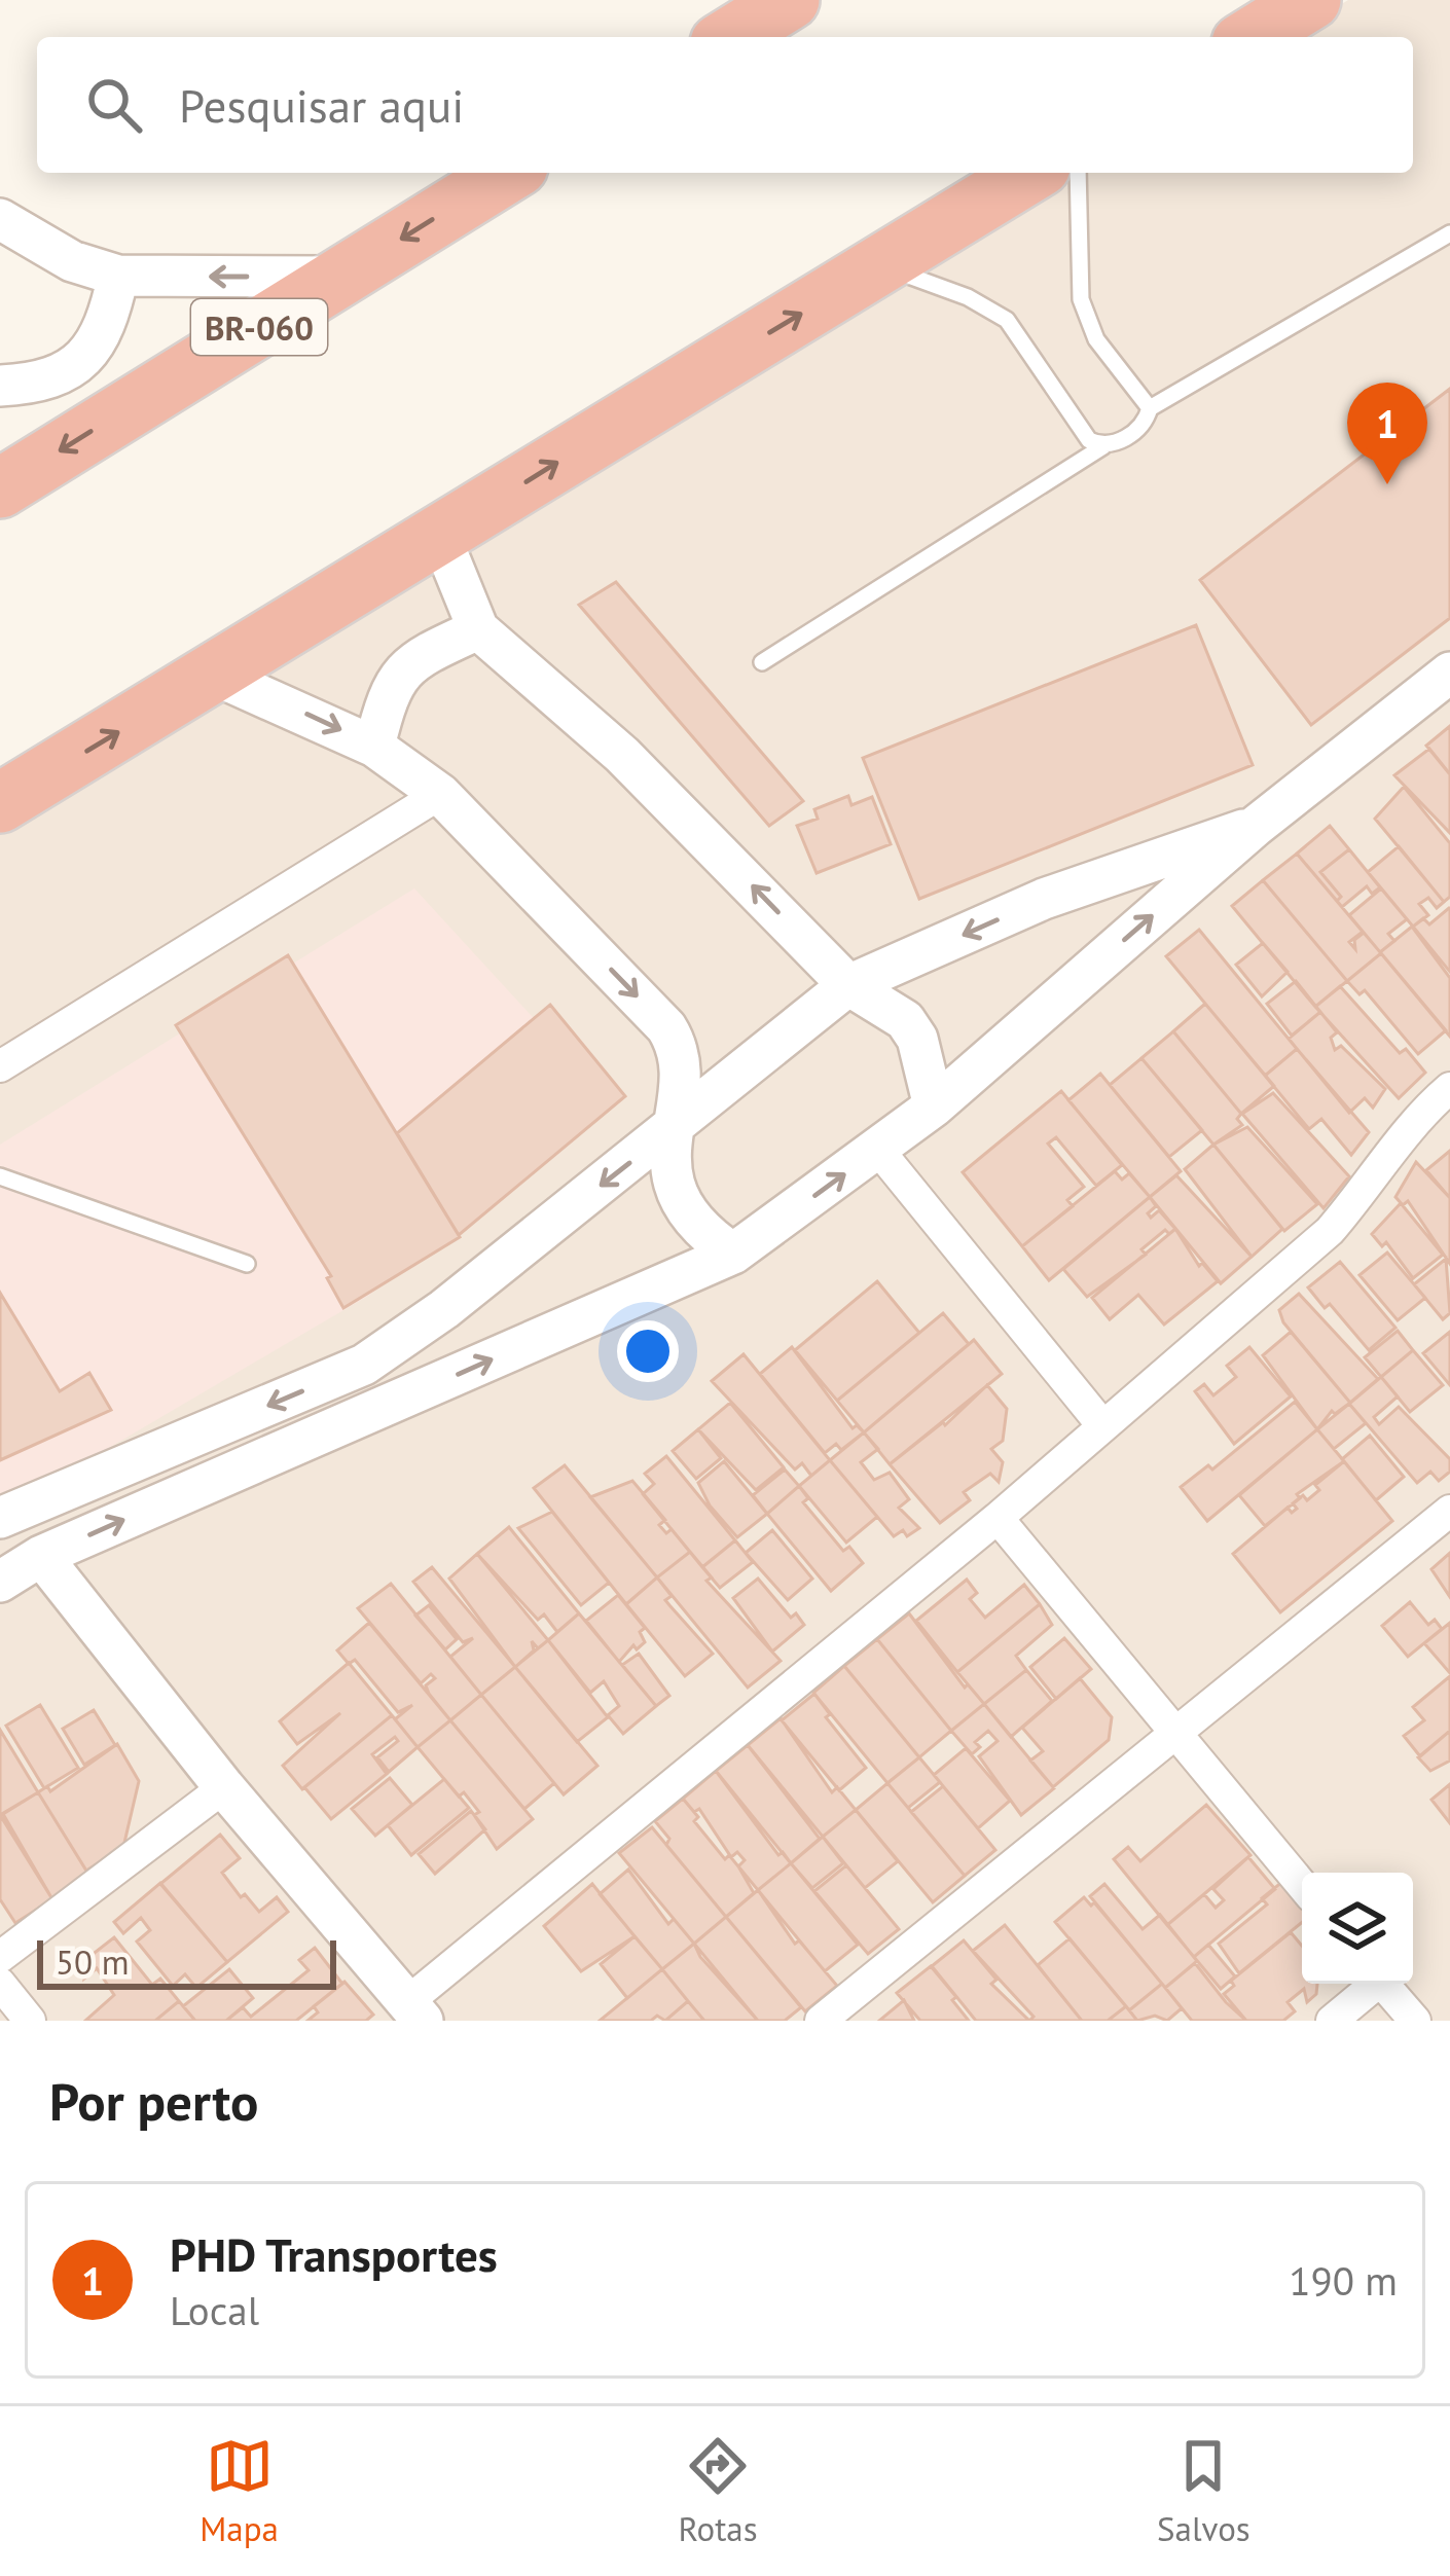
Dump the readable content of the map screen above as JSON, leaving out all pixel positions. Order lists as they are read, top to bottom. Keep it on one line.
{"streets":{"highway":["BR-060"]},"scale_bar":"50 m","page":{"search":"Pesquisar aqui","pins":"1","scale":"50 m","heading":"Por perto","list":[{"mark":"1","name":"PHD Transportes","note":"Local","value":"190 m"}],"nav":["Mapa","Rotas","Salvos"]}}
